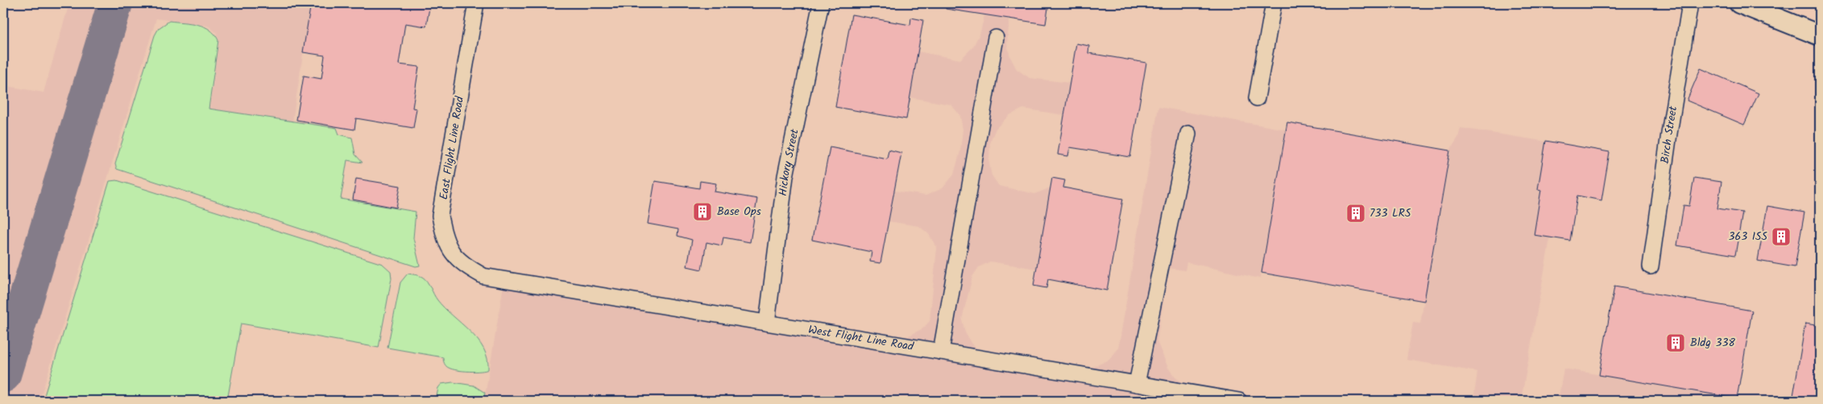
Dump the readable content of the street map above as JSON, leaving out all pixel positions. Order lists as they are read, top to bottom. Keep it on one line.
{"streets":{"street":["Birch Street","East Flight Line Road","Hickory Street","West Flight Line Road"]},"crossings":[["East Flight Line Road","West Flight Line Road"],["Hickory Street","West Flight Line Road"]],"places":{"building":["Base Ops","733 LRS","363 ISS","Bldg 338"]}}
